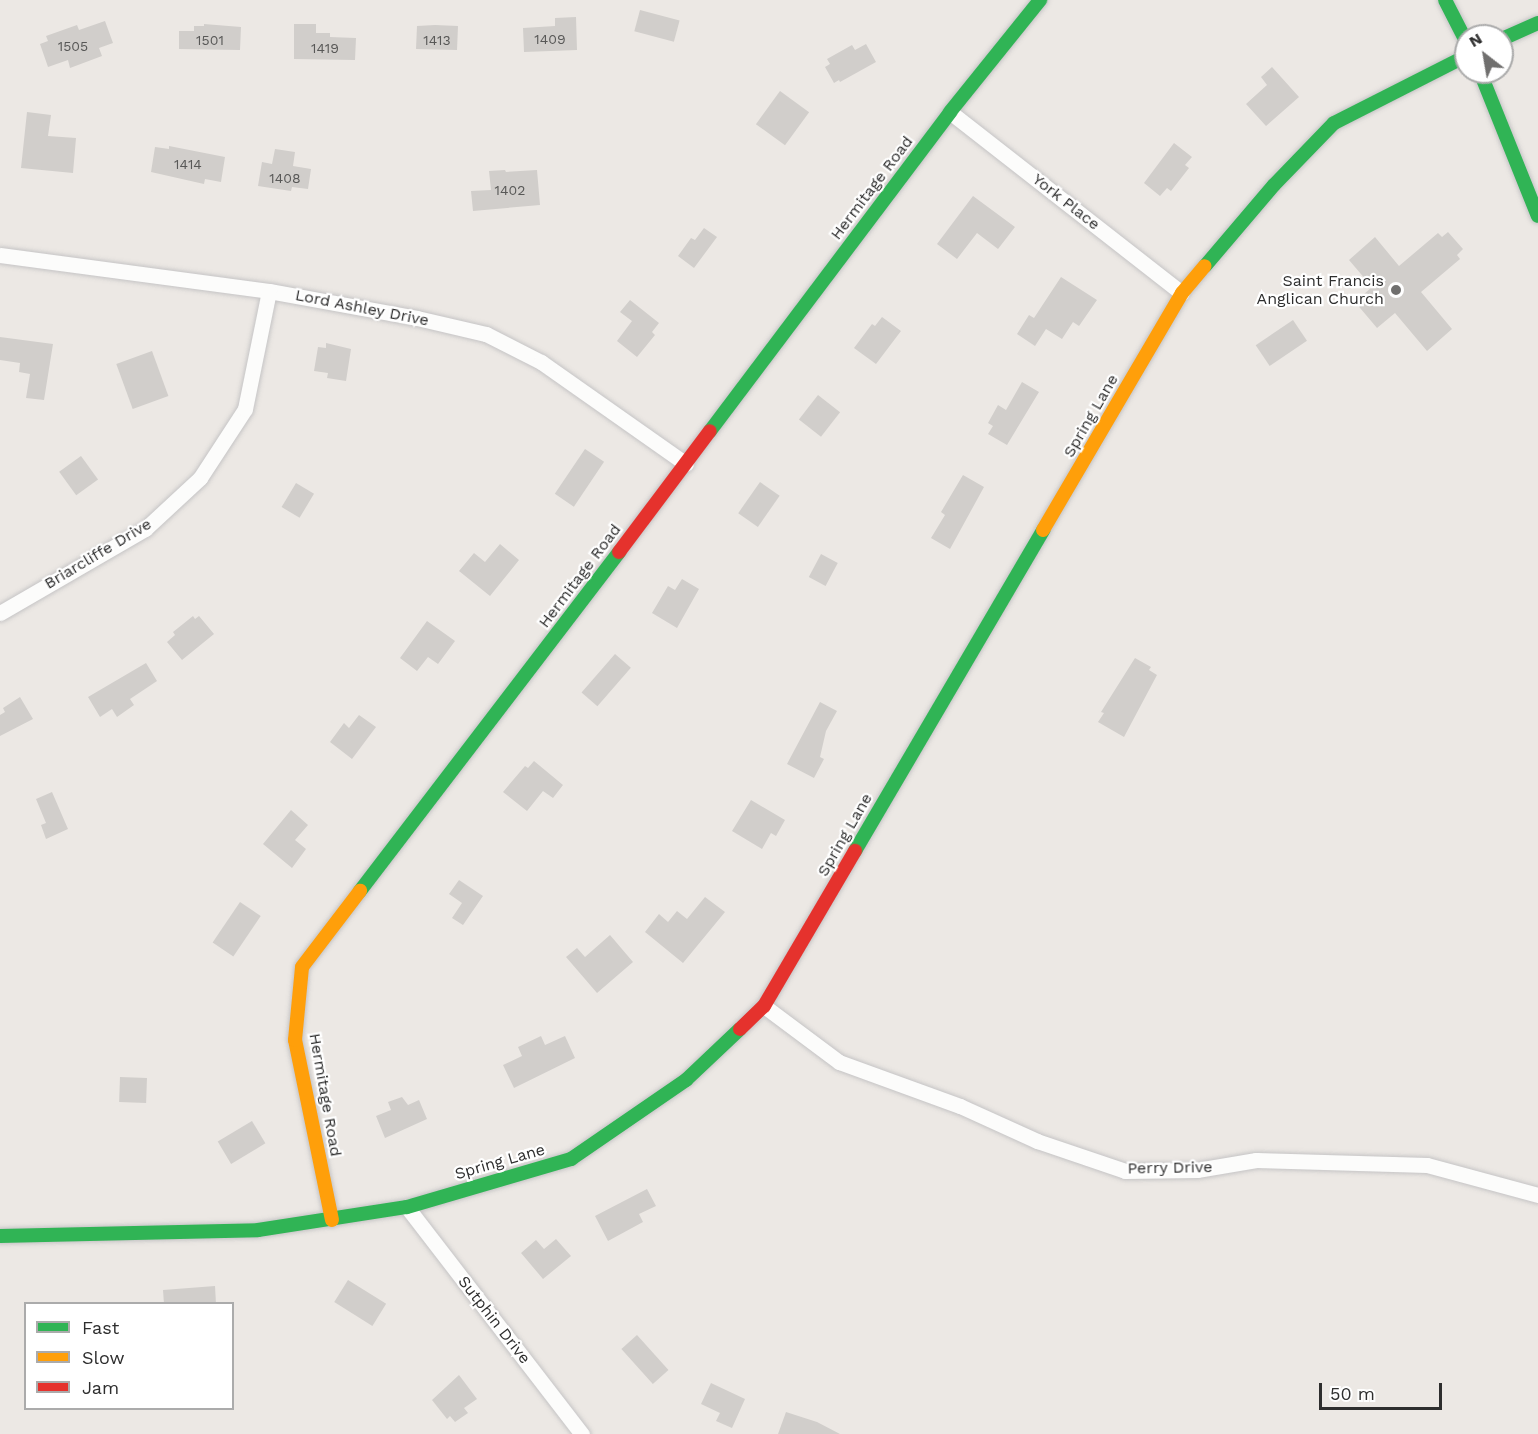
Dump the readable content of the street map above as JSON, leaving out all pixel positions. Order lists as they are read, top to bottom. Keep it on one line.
{"streets":{"street":["Hermitage Road","York Place","Lord Ashley Drive","Spring Lane","Briarcliffe Drive","Perry Drive","Sutphin Drive"]},"crossings":[["Hermitage Road","York Place"],["Hermitage Road","Lord Ashley Drive"],["Hermitage Road","Spring Lane"],["York Place","Spring Lane"],["Lord Ashley Drive","Briarcliffe Drive"],["Spring Lane","Perry Drive"],["Spring Lane","Sutphin Drive"]],"places":["Saint Francis Anglican Church"],"house_numbers":["1409","1501","1413","1505","1419","1414","1408","1402"],"legend":["Fast","Slow","Jam"],"scale_bar":"50 m","north":"top left"}
